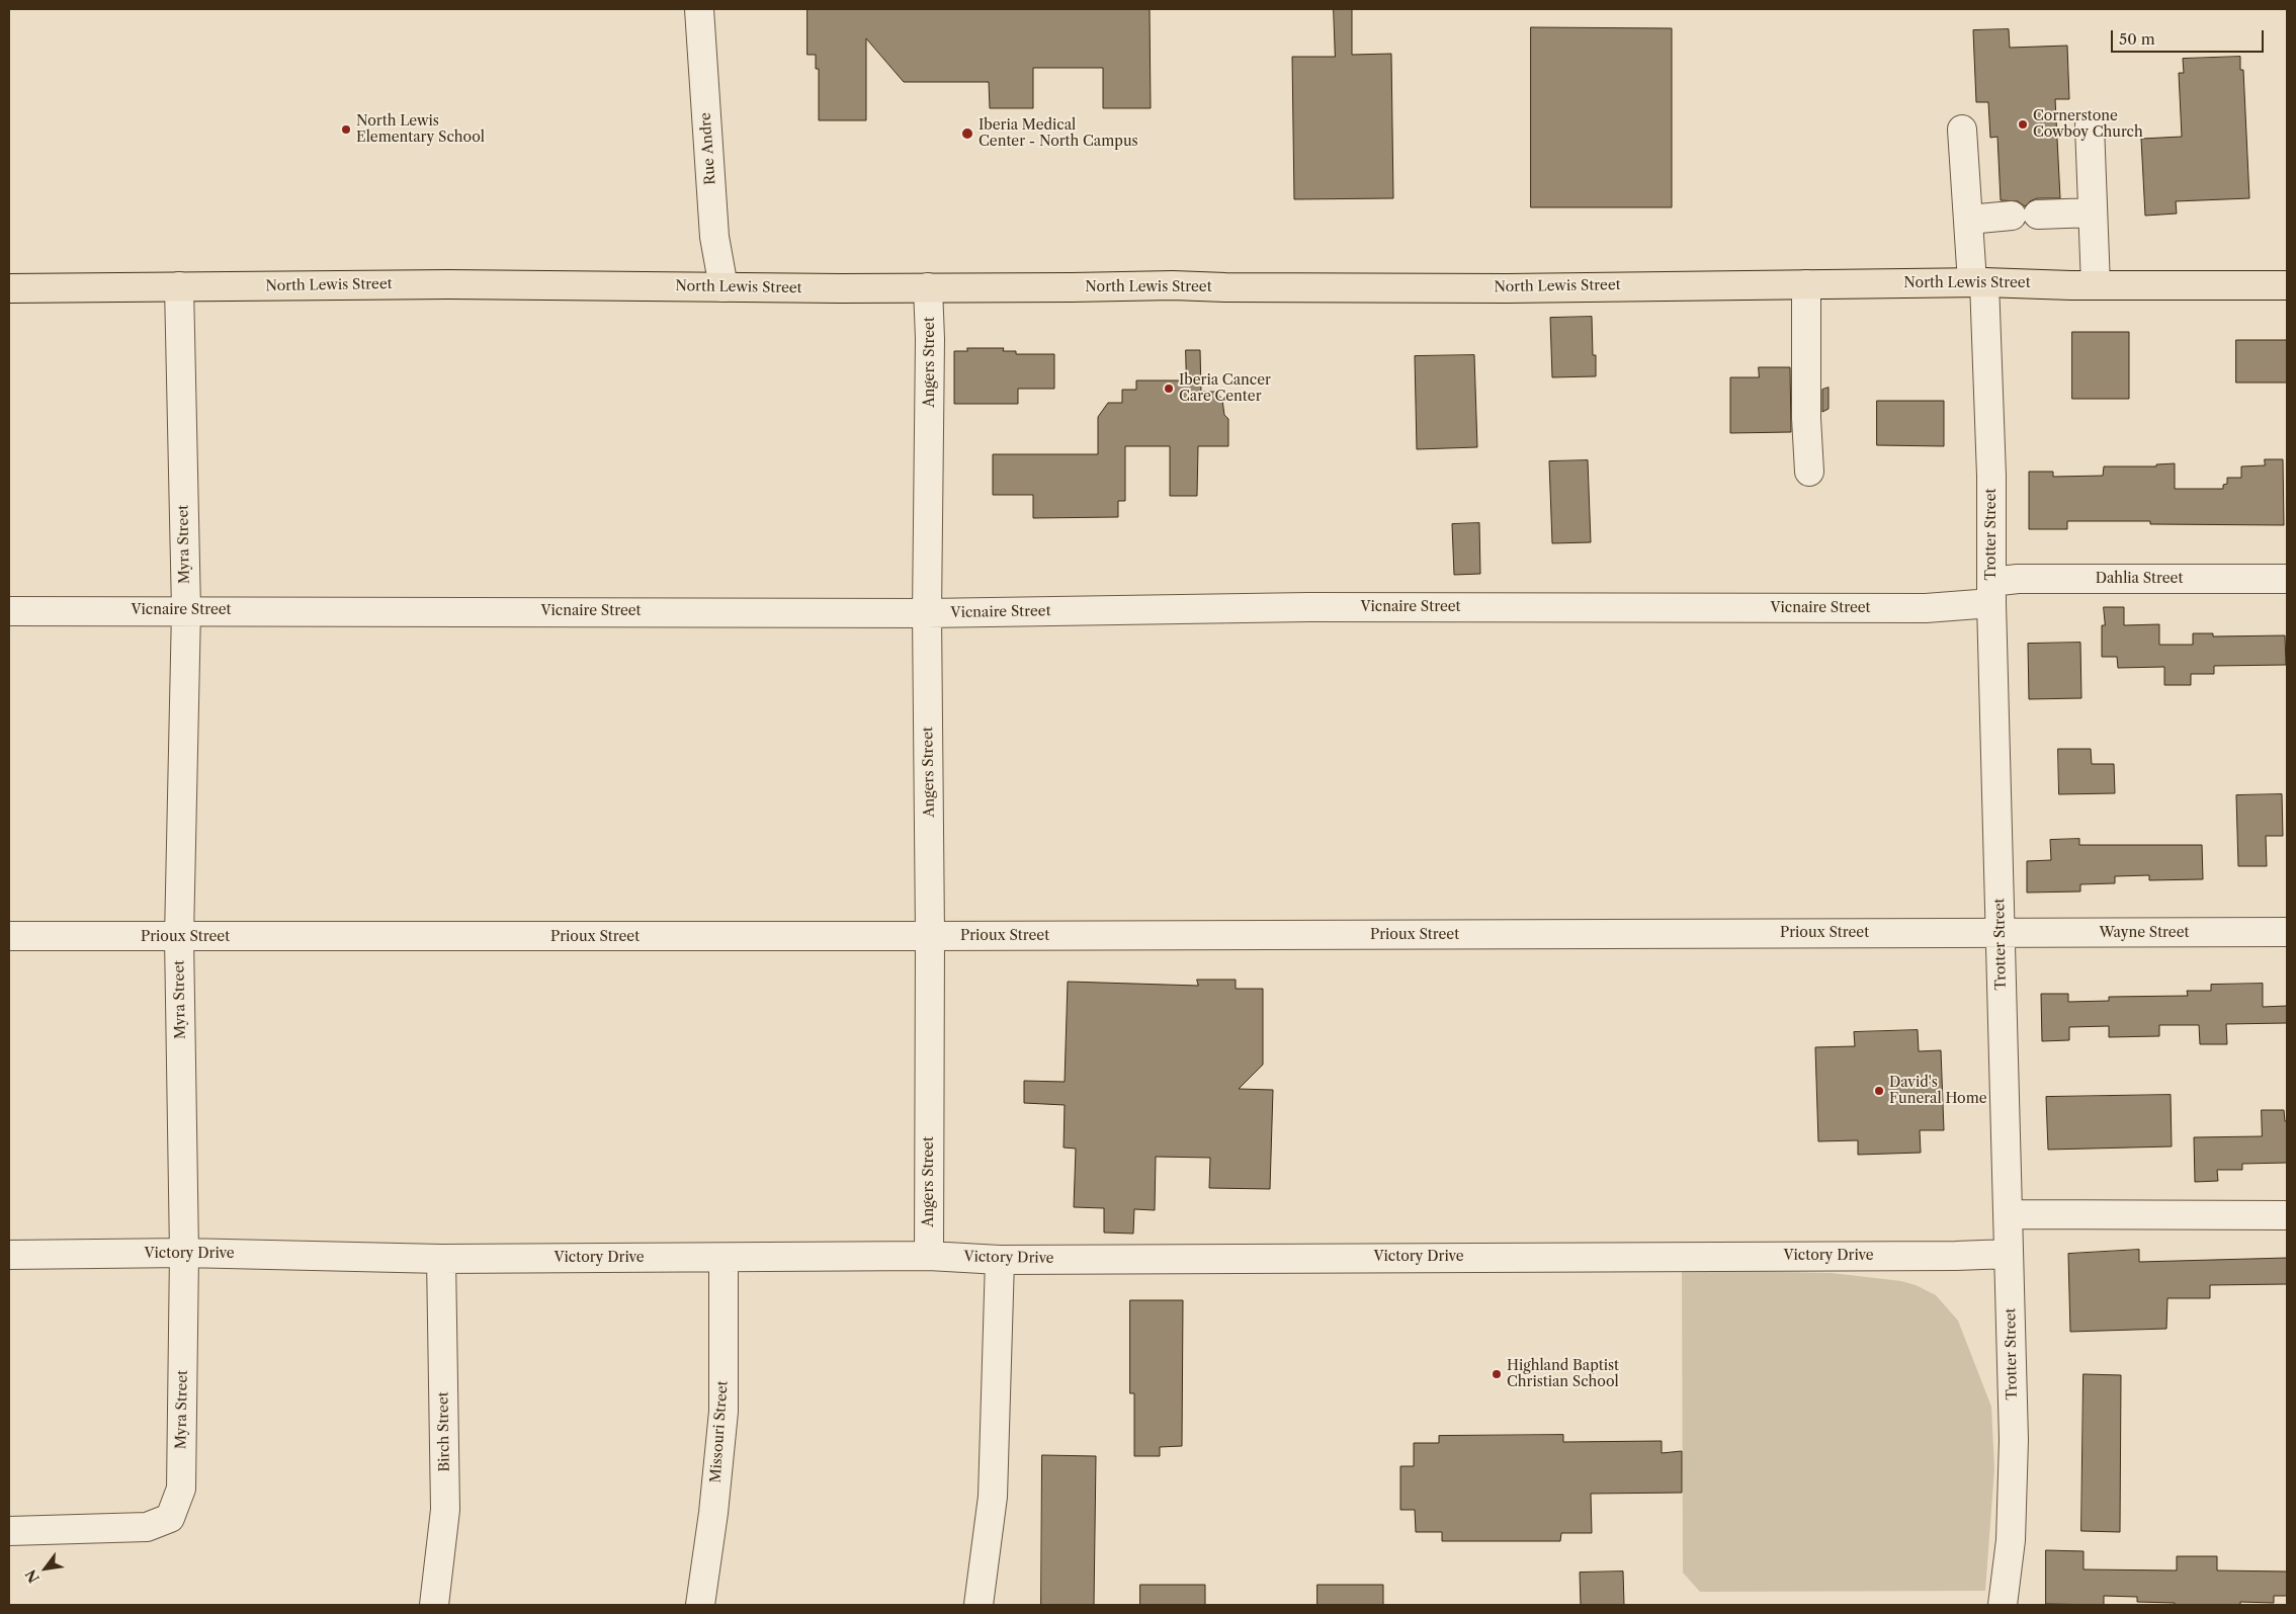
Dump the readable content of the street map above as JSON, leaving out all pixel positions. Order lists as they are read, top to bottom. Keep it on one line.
{"streets":{"main road":["North Lewis Street"],"street":["Rue Andre","Angers Street","Trotter Street","Myra Street","Dahlia Street","Vicnaire Street","Prioux Street","Wayne Street","Victory Drive","Birch Street","Missouri Street"]},"crossings":[["Rue Andre","North Lewis Street"],["North Lewis Street","Angers Street"],["North Lewis Street","Trotter Street"],["North Lewis Street","Myra Street"],["Angers Street","Vicnaire Street"],["Angers Street","Prioux Street"],["Angers Street","Victory Drive"],["Trotter Street","Dahlia Street"],["Trotter Street","Vicnaire Street"],["Trotter Street","Prioux Street"],["Trotter Street","Wayne Street"],["Trotter Street","Victory Drive"],["Myra Street","Vicnaire Street"],["Myra Street","Prioux Street"],["Myra Street","Victory Drive"],["Dahlia Street","Vicnaire Street"],["Prioux Street","Wayne Street"],["Victory Drive","Birch Street"],["Victory Drive","Missouri Street"]],"places":["Cornerstone Cowboy Church","North Lewis Elementary School","Iberia Medical Center - North Campus","Iberia Cancer Care Center","David's Funeral Home","Highland Baptist Christian School"],"scale_bar":"50 m","north":"bottom left"}
